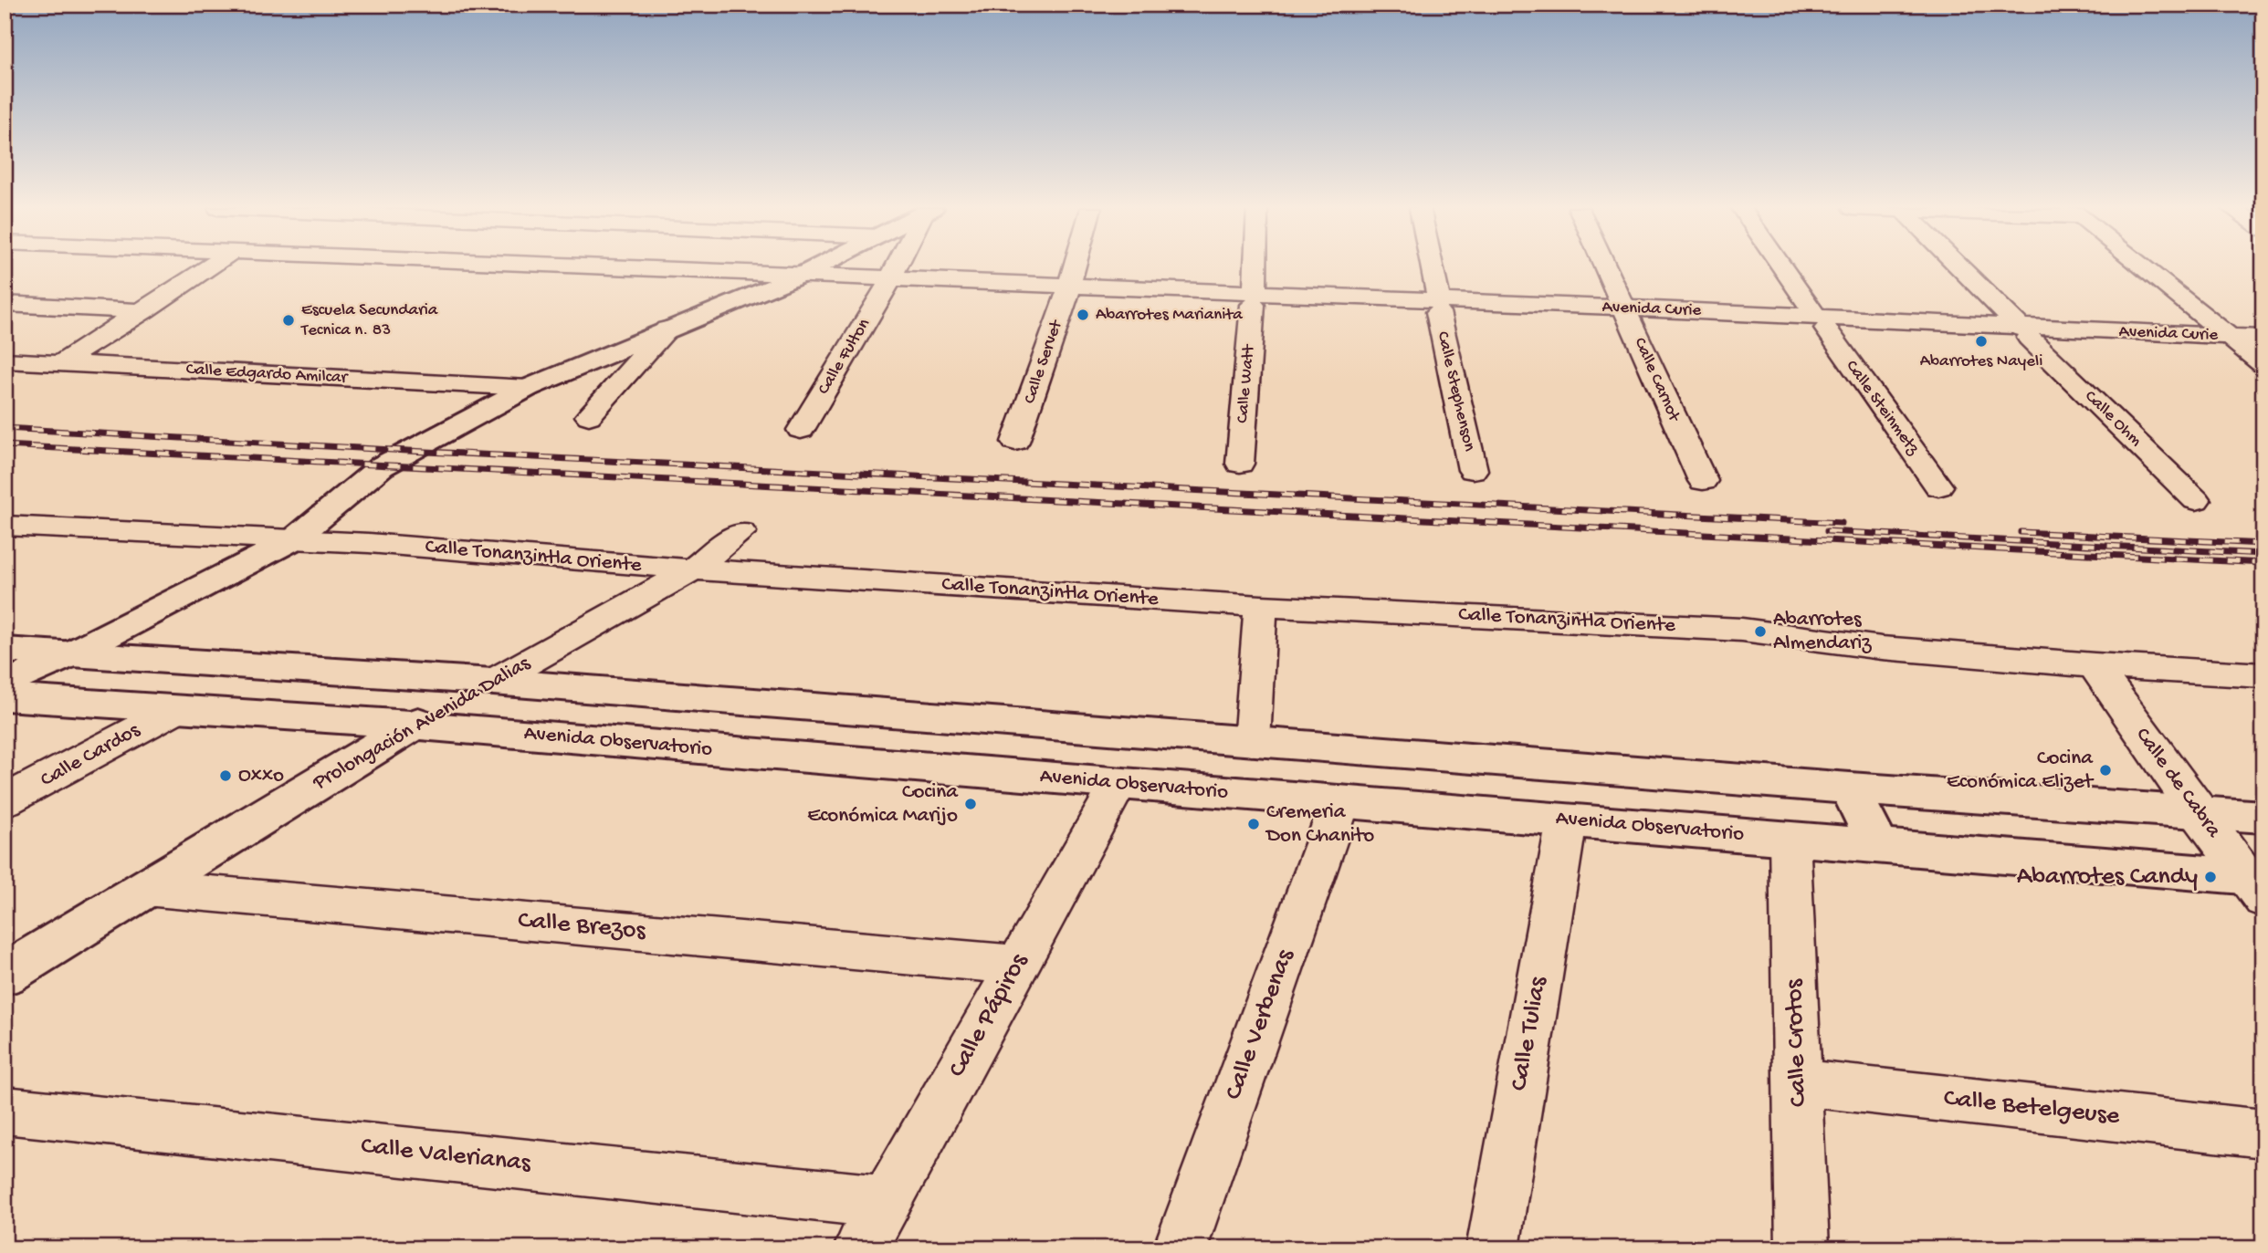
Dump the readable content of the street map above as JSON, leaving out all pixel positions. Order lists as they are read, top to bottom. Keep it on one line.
{"streets":{"street":["Avenida Curie","Calle Fulton","Calle Servet","Calle Edgardo Amilcar","Calle Carnot","Calle Watt","Calle Stephenson","Calle Steinmetz","Calle Ohm","Calle Tonanzintla Oriente","Prolongación Avenida Dalias","Avenida Observatorio","Calle Cardos","Calle de Cabra","Calle Brezos","Calle Pápiros","Calle Verbenas","Calle Tulias","Calle Crotos","Calle Betelgeuse","Calle Valerianas"]},"crossings":[["Avenida Curie","Calle Fulton"],["Avenida Curie","Calle Servet"],["Avenida Curie","Calle Carnot"],["Avenida Curie","Calle Watt"],["Avenida Curie","Calle Stephenson"],["Avenida Curie","Calle Steinmetz"],["Avenida Curie","Calle Ohm"],["Calle Tonanzintla Oriente","Prolongación Avenida Dalias"],["Calle Tonanzintla Oriente","Calle de Cabra"],["Prolongación Avenida Dalias","Avenida Observatorio"],["Prolongación Avenida Dalias","Calle Brezos"],["Avenida Observatorio","Calle Cardos"],["Avenida Observatorio","Calle de Cabra"],["Avenida Observatorio","Calle Pápiros"],["Avenida Observatorio","Calle Verbenas"],["Avenida Observatorio","Calle Tulias"],["Avenida Observatorio","Calle Crotos"],["Calle Brezos","Calle Pápiros"],["Calle Pápiros","Calle Valerianas"],["Calle Crotos","Calle Betelgeuse"]],"places":["Abarrotes Marianita","Escuela Secundaria Tecnica n. 83","Abarrotes Nayeli","Abarrotes Almendariz","Cocina Económica Elizet","Oxxo","Cocina Económica Marijo","Cremeria Don Chanito","Abarrotes Candy"]}
